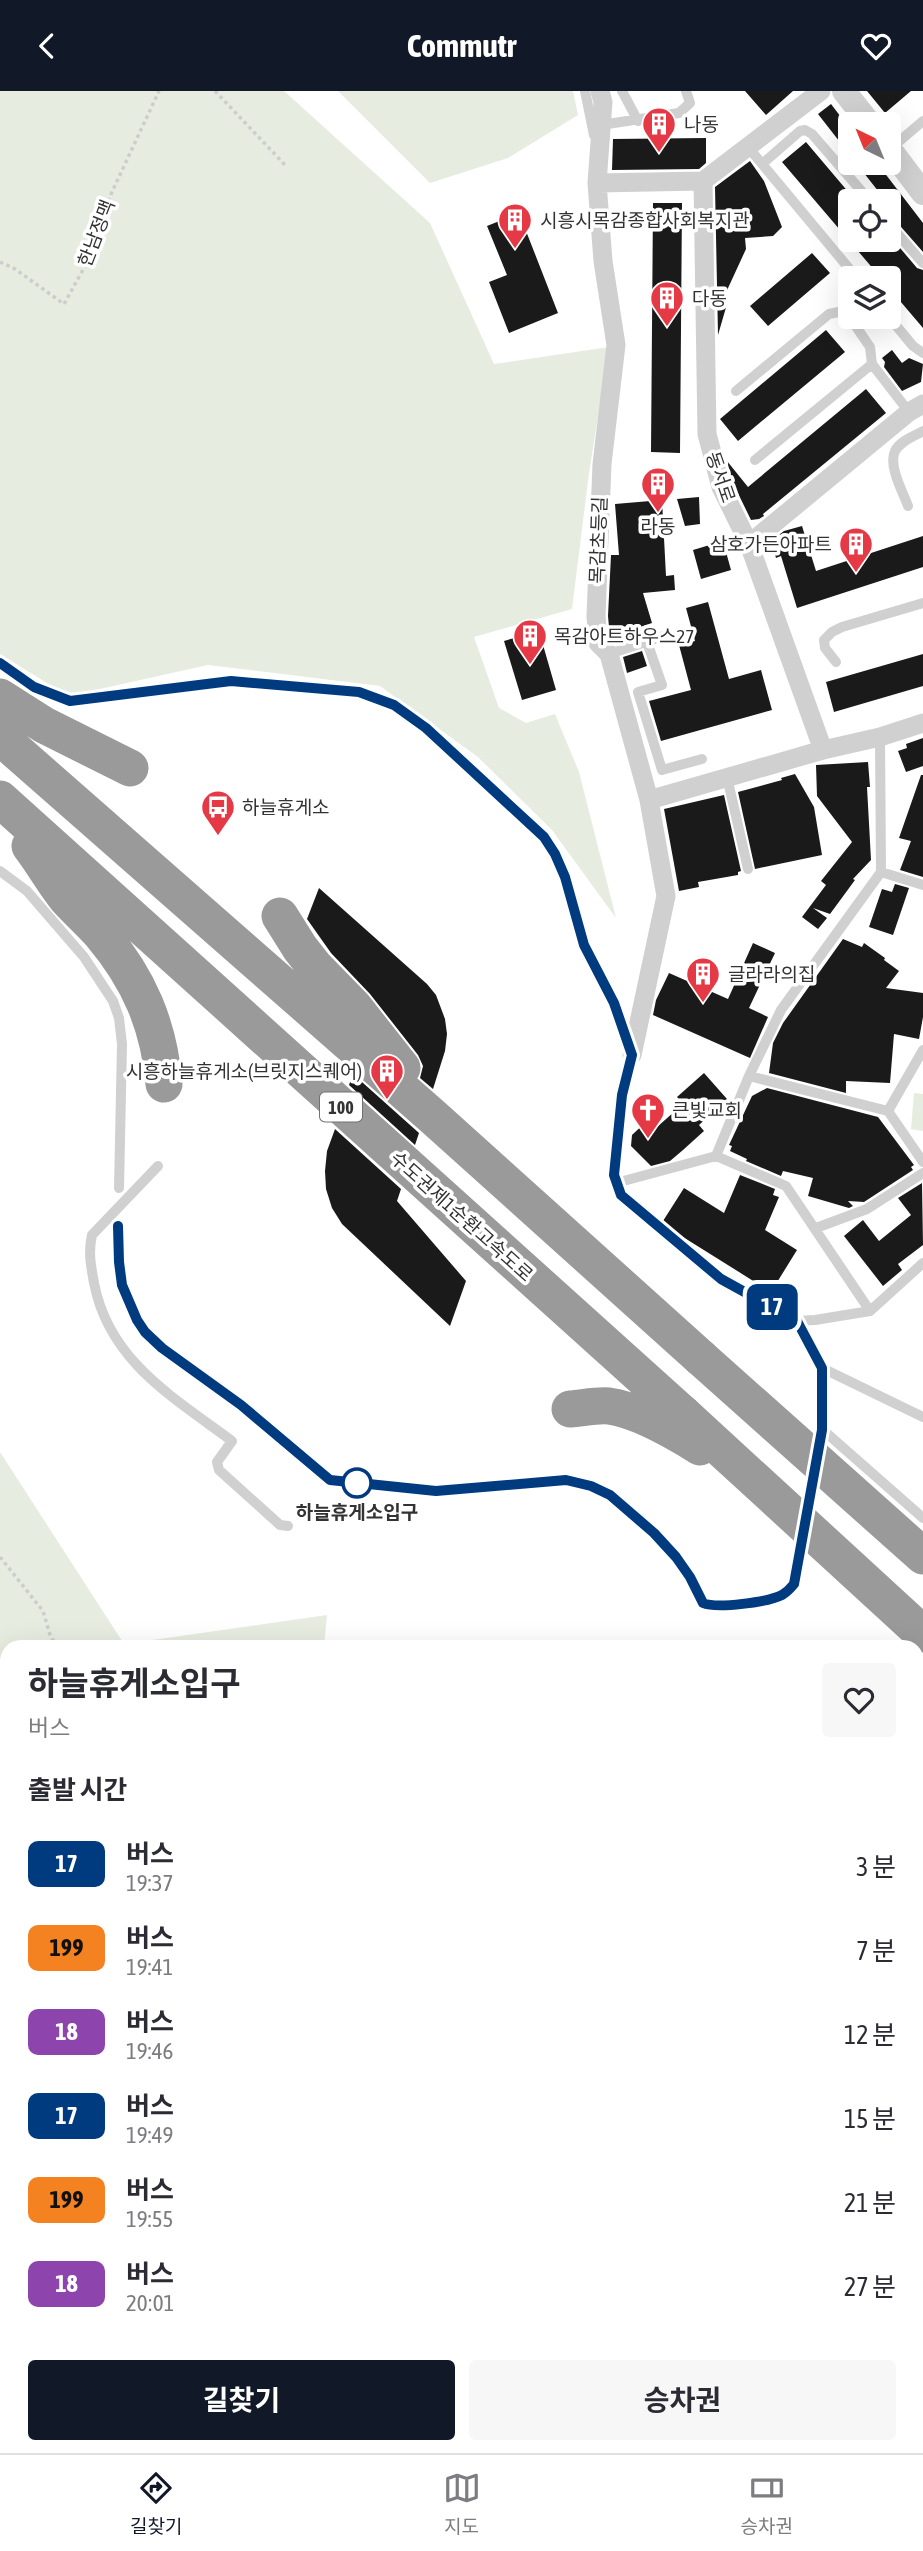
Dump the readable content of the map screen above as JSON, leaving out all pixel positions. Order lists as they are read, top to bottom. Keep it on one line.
{"streets":{"highway":["100","수도권제1순환고속도로"],"street":["동서로","목감초등길"],"path":["한남정맥"]},"places":{"building":["나동","시흥시목감종합사회복지관","다동","라동","삼호가든아파트","목감아트하우스27","글라라의집","시흥하늘휴게소(브릿지스퀘어)"],"bus stop":["하늘휴게소"],"church":["큰빛교회"],"other":["하늘휴게소입구"]},"lines":["bus line 17"],"north":"top left","page":{"header":"Commutr","on_map":"17","heading":[["하늘휴게소입구","버스"],"출발 시간"],"list":[{"mark":"17","name":"버스","note":"19:37","value":"3 분"},{"mark":"199","name":"버스","note":"19:41","value":"7 분"},{"mark":"18","name":"버스","note":"19:46","value":"12 분"},{"mark":"17","name":"버스","note":"19:49","value":"15 분"},{"mark":"199","name":"버스","note":"19:55","value":"21 분"},{"mark":"18","name":"버스","note":"20:01","value":"27 분"}],"buttons":["길찾기","승차권"],"tabs":["길찾기","지도","승차권"]}}
